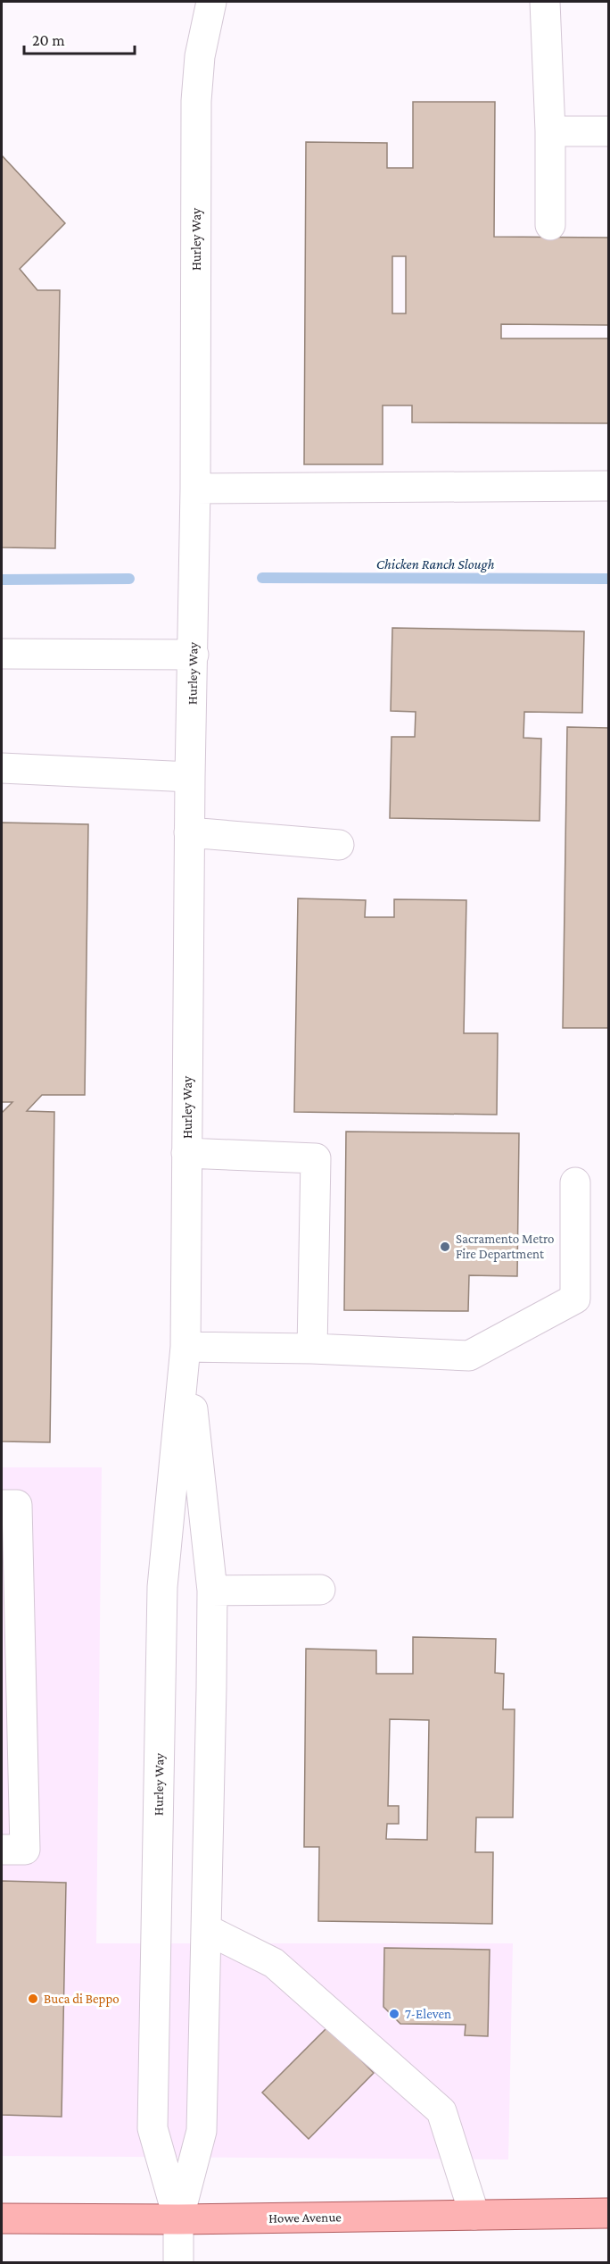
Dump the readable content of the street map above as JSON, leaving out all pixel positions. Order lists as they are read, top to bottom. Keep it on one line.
{"streets":{"main road":["Howe Avenue"],"street":["Hurley Way"]},"crossings":[["Hurley Way","Howe Avenue"]],"water":["Chicken Ranch Slough"],"places":["Sacramento Metro Fire Department","Buca di Beppo","7-Eleven"],"scale_bar":"20 m"}
